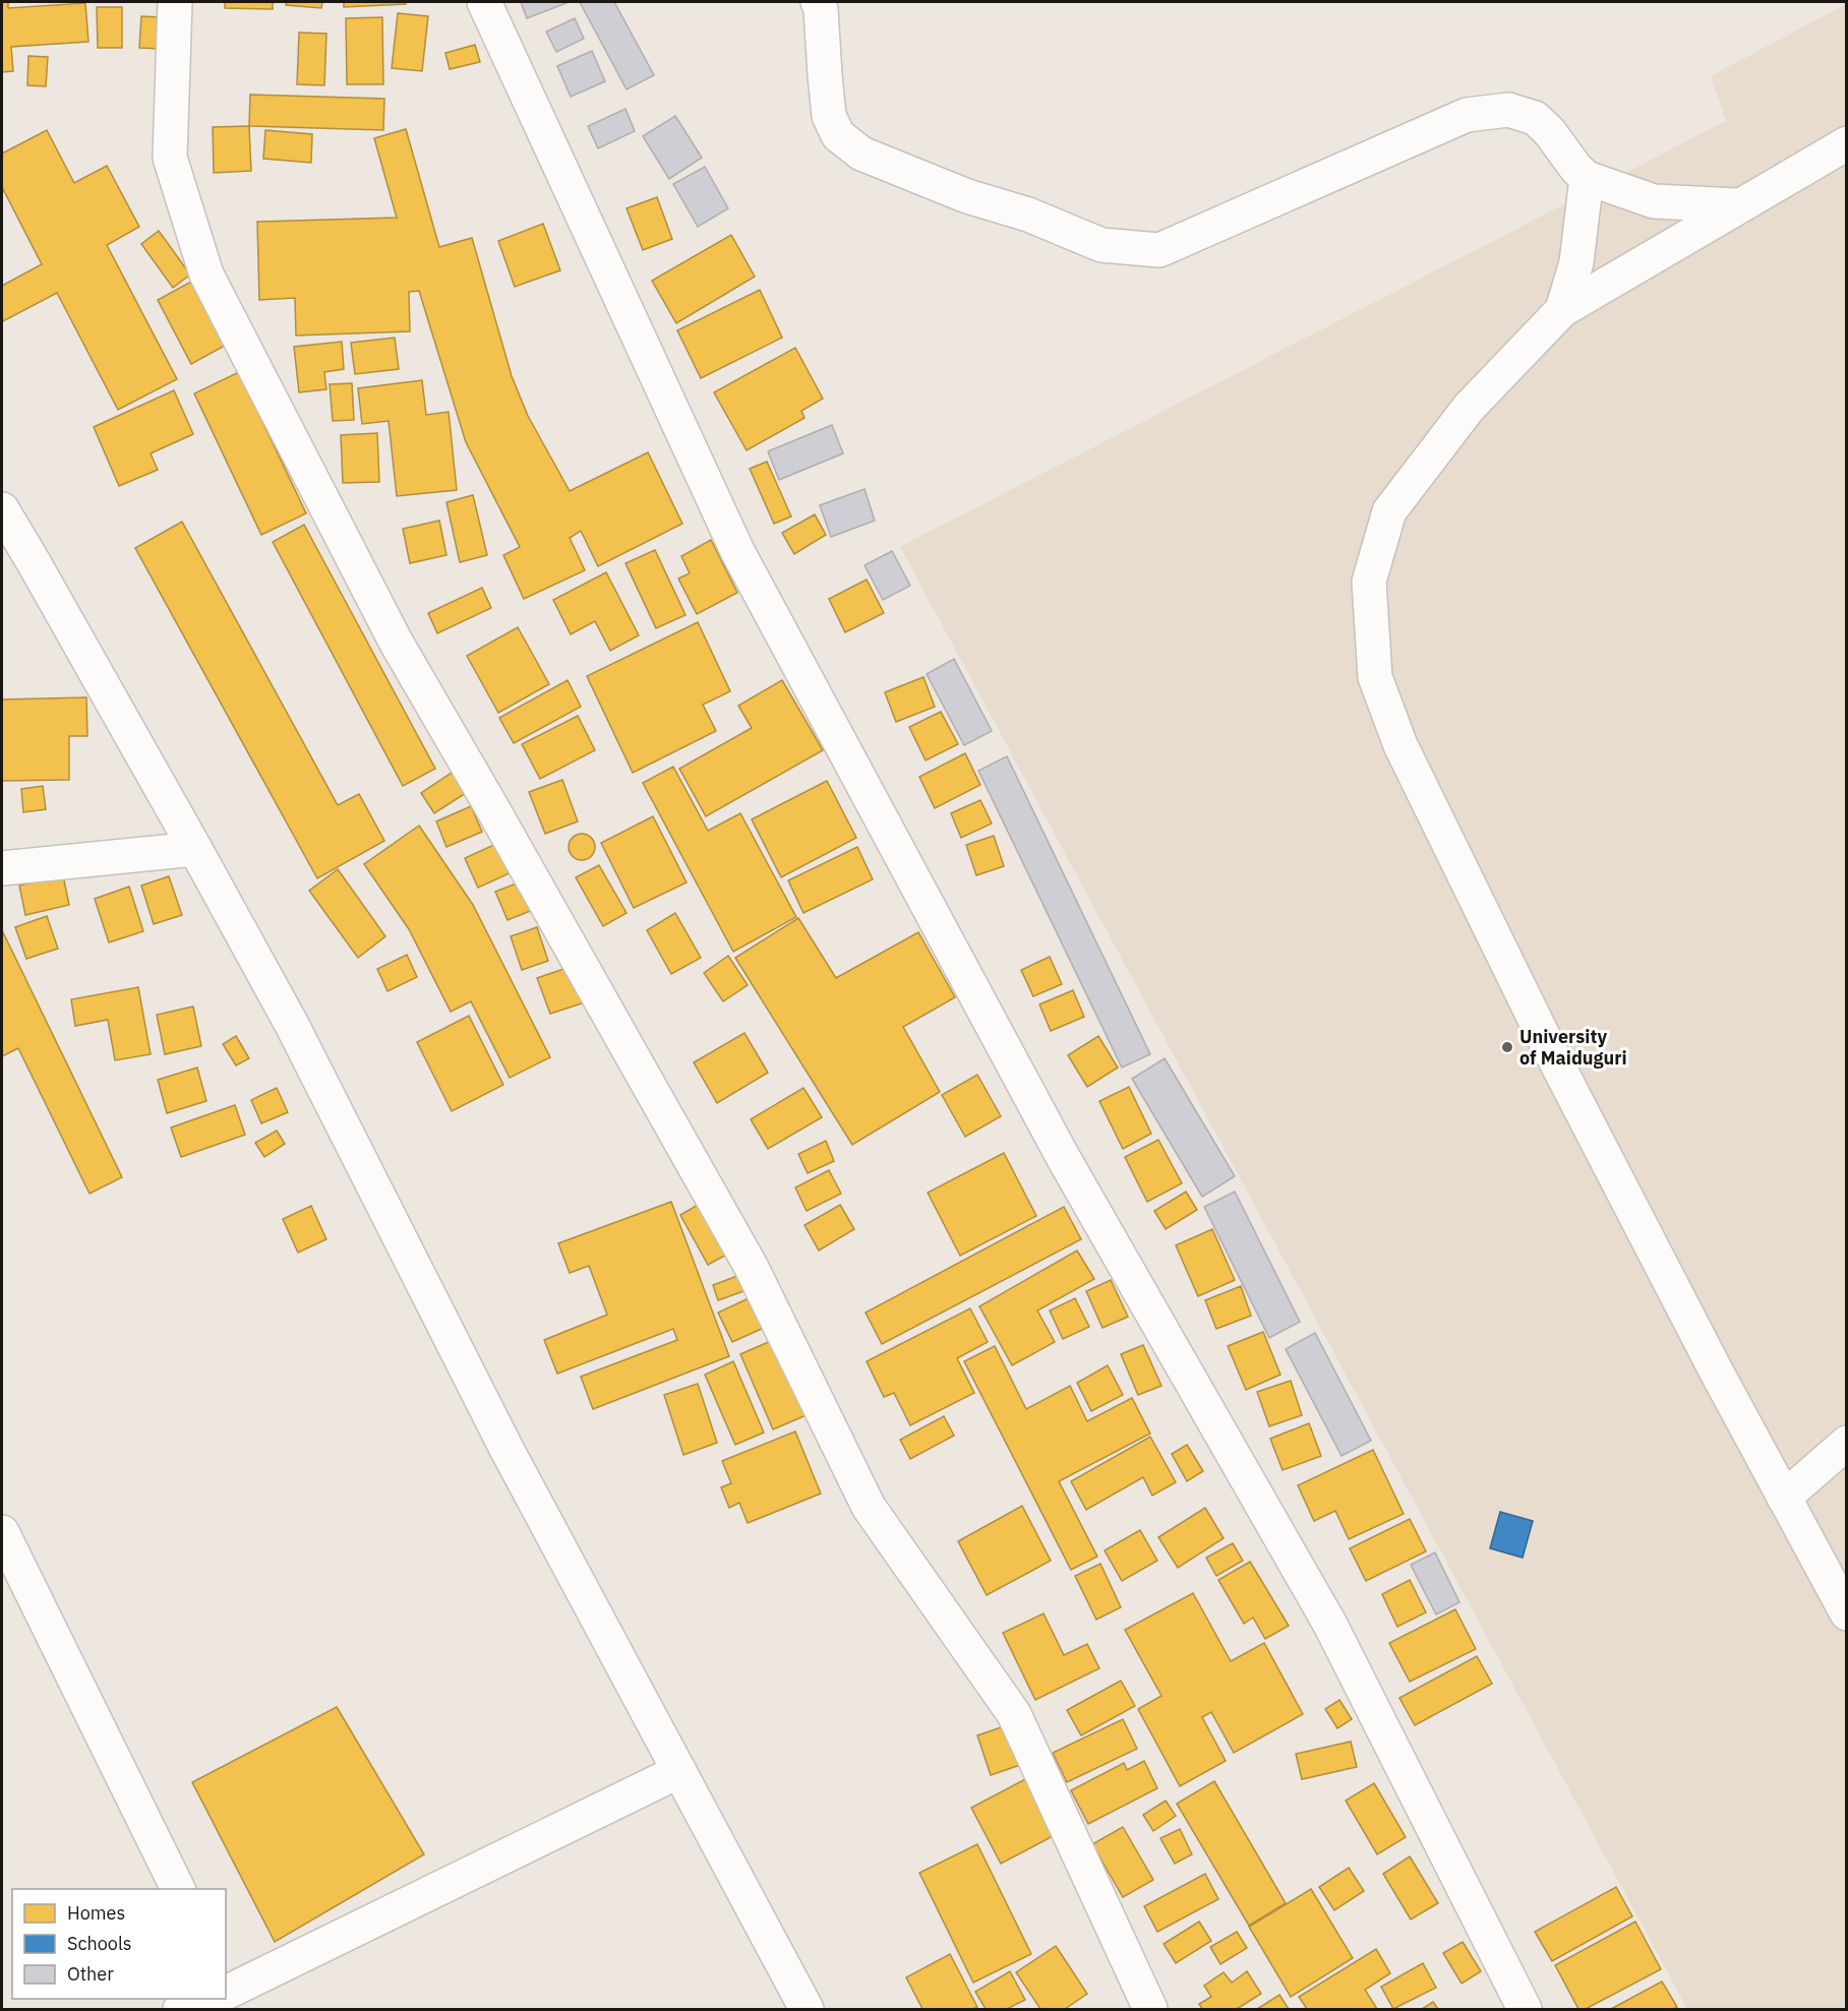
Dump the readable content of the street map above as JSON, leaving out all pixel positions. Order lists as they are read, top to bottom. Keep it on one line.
{"places":["University of Maiduguri"],"legend":["Homes","Schools","Other"]}
